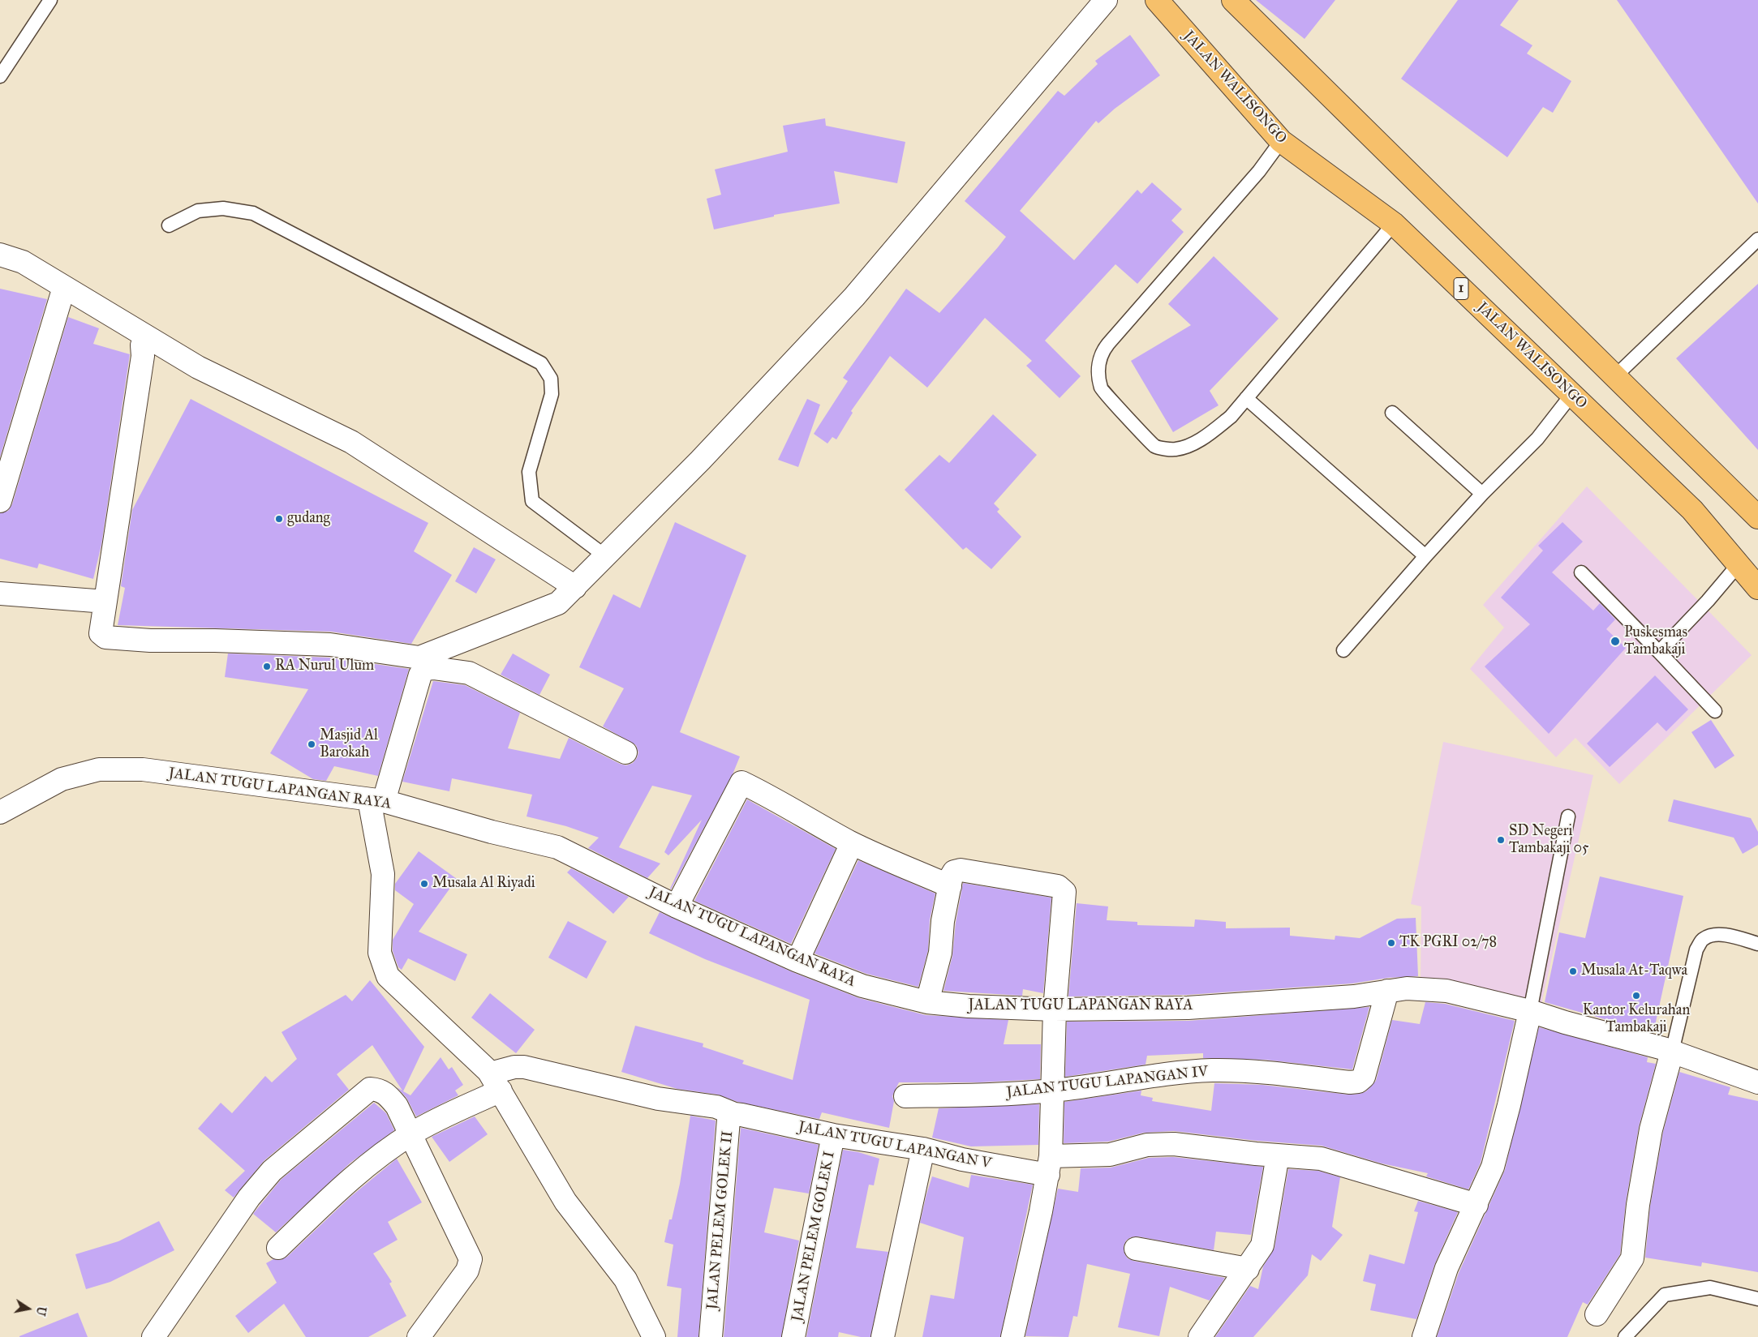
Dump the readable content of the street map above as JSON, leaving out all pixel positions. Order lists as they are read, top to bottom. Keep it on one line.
{"streets":{"highway":["JALAN WALISONGO","1"],"street":["JALAN TUGU LAPANGAN RAYA","JALAN TUGU LAPANGAN IV","JALAN TUGU LAPANGAN V","JALAN PELEM GOLEK II","JALAN PELEM GOLEK I"]},"crossings":[["JALAN TUGU LAPANGAN RAYA","JALAN TUGU LAPANGAN IV"],["JALAN TUGU LAPANGAN V","JALAN PELEM GOLEK II"],["JALAN TUGU LAPANGAN V","JALAN PELEM GOLEK I"]],"places":["gudang","Puskesmas Tambakaji","RA Nurul Ulum","Masjid Al Barokah","SD Negeri Tambakaji 05","Musala Al Riyadi","TK PGRI 02/78","Musala At-Taqwa","Kantor Kelurahan Tambakaji"],"north":"right"}
